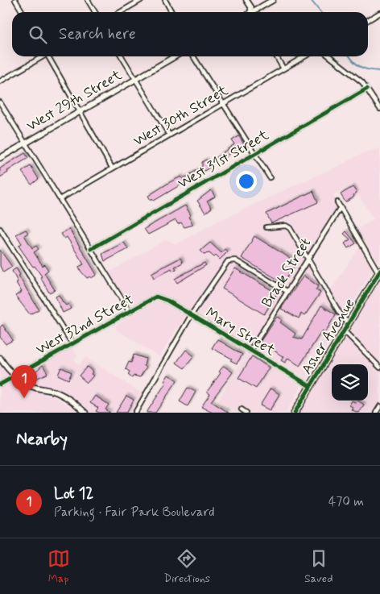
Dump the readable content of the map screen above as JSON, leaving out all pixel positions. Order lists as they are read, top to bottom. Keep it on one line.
{"streets":{"main road":["Asher Avenue"],"street":["West 29th Street","West 30th Street","West 31st Street","Brack Street","West 32nd Street","Mary Street"]},"crossings":[["Brack Street","Mary Street"],["West 32nd Street","Mary Street"],["Mary Street","Asher Avenue"]],"page":{"search":"Search here","pins":"1","heading":"Nearby","list":[{"mark":"1","name":"Lot 12","note":"Parking · Fair Park Boulevard","value":"470 m"}],"nav":["Map","Directions","Saved"]}}
